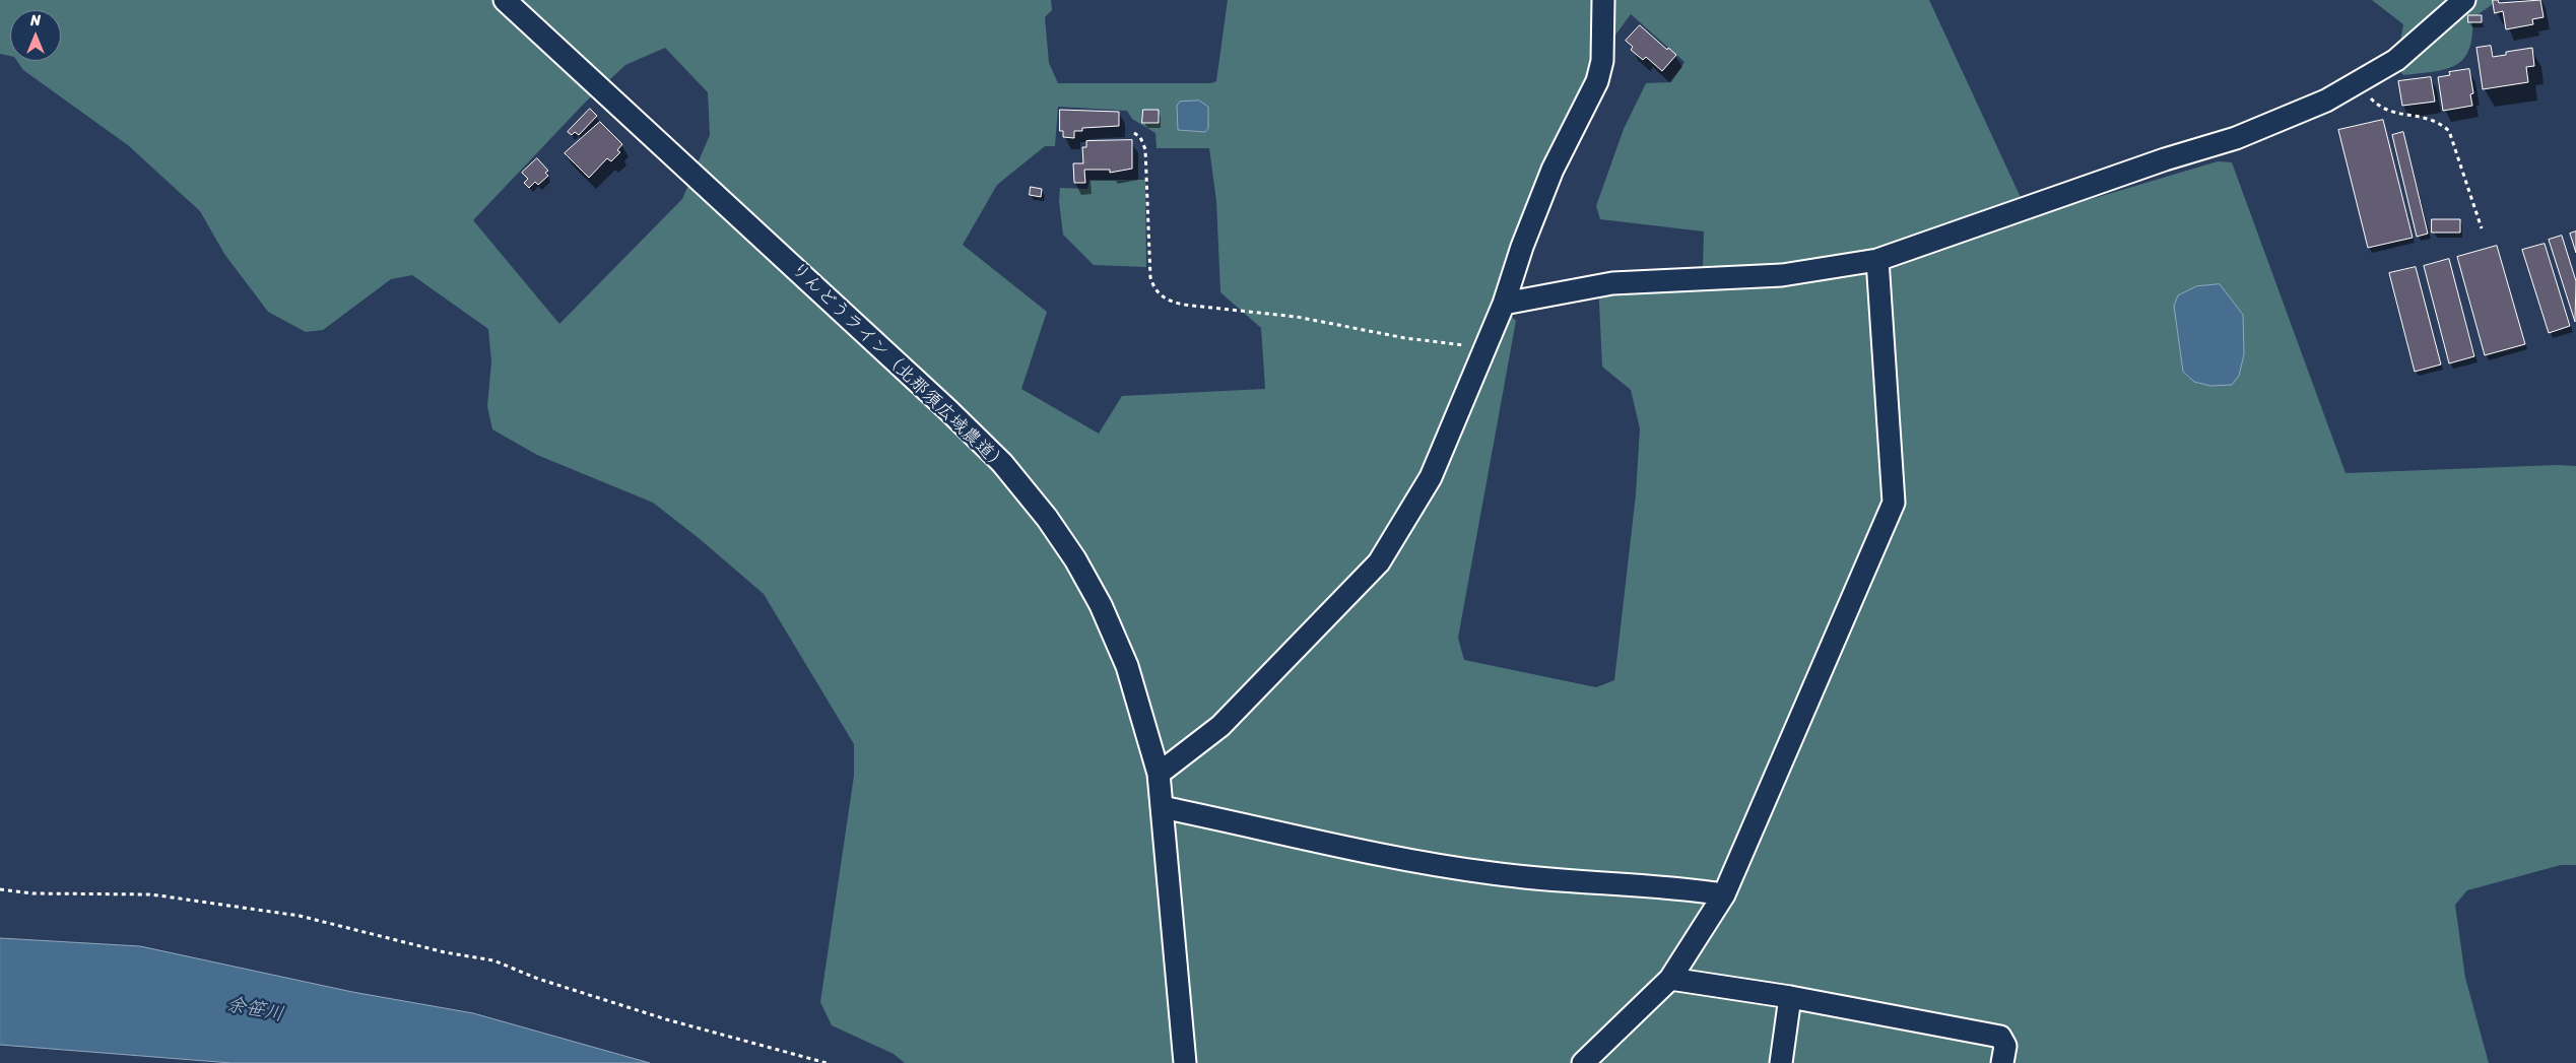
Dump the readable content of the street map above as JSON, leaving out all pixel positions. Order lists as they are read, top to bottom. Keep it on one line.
{"streets":{"street":["りんどうライン（北那須広域農道）"]},"water":["余笹川"],"north":"top"}
